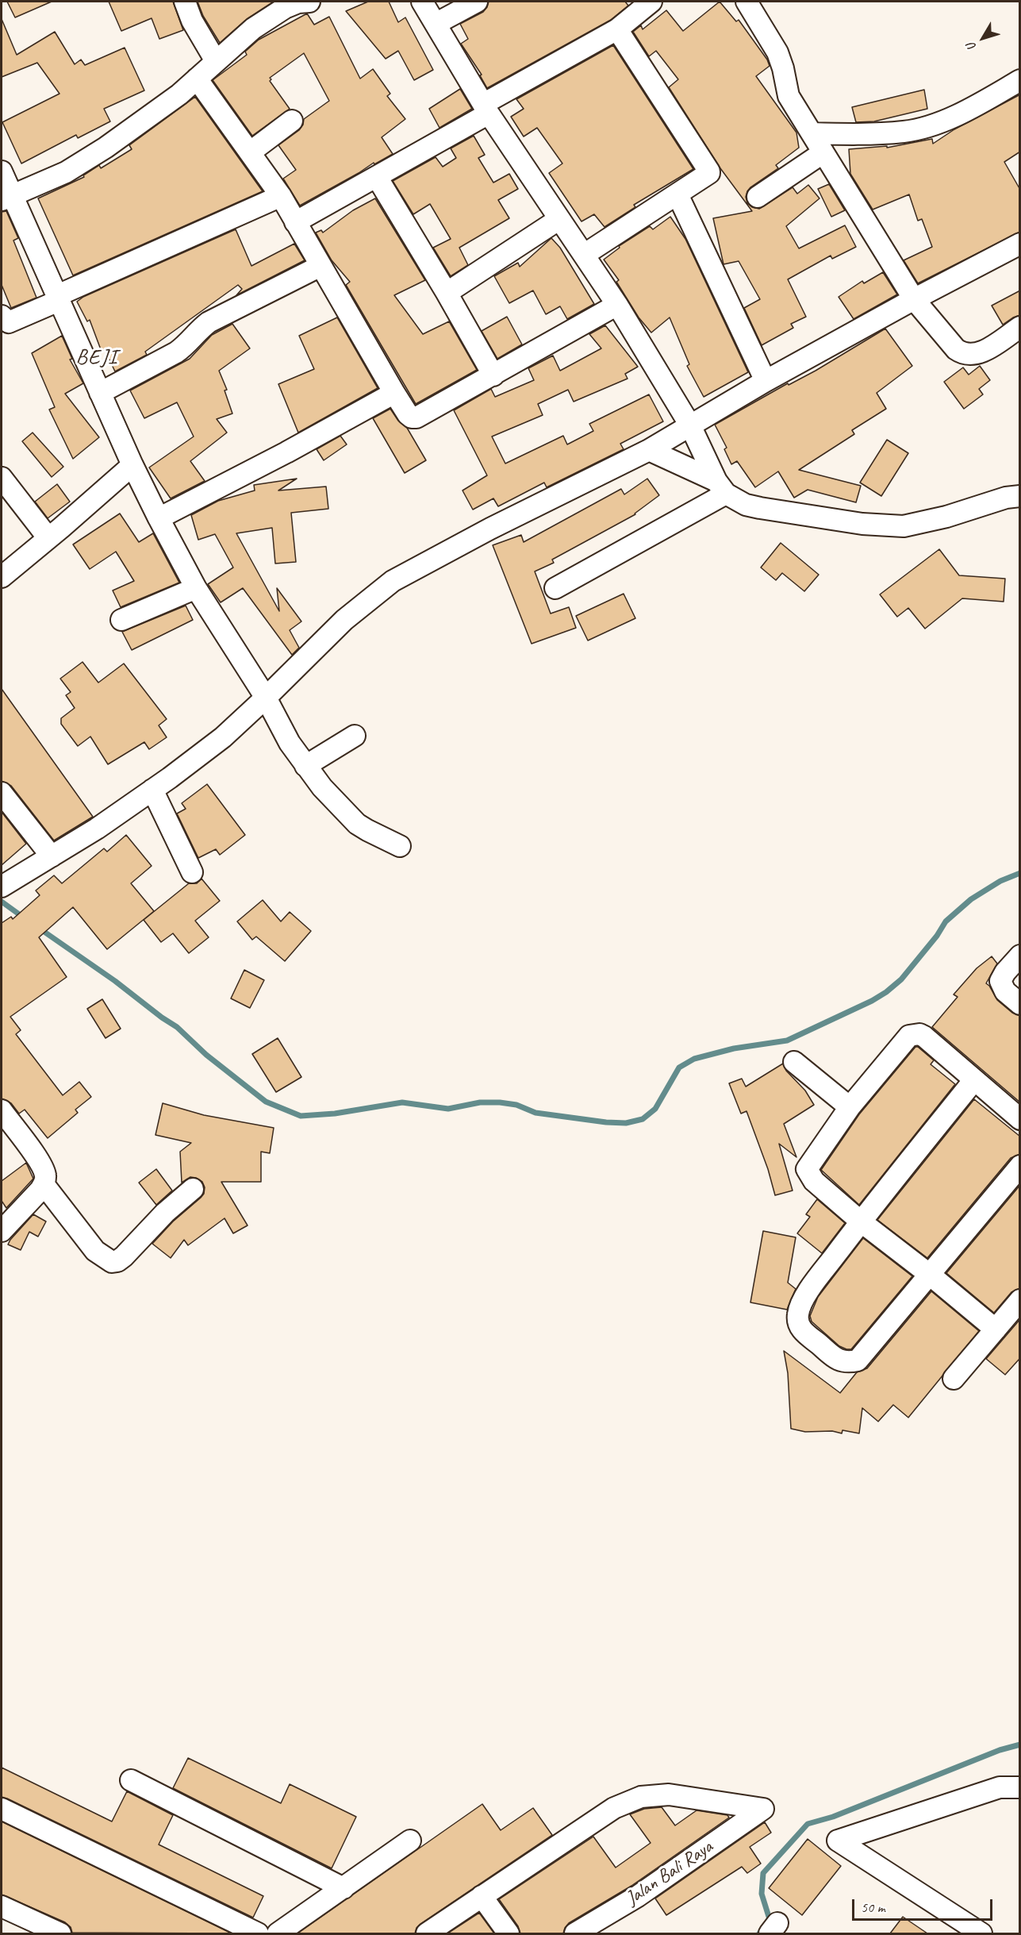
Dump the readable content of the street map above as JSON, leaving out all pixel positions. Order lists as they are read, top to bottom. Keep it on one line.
{"streets":{"street":["Jalan Bali Raya"]},"districts":["BEJI"],"scale_bar":"50 m","north":"bottom left"}
